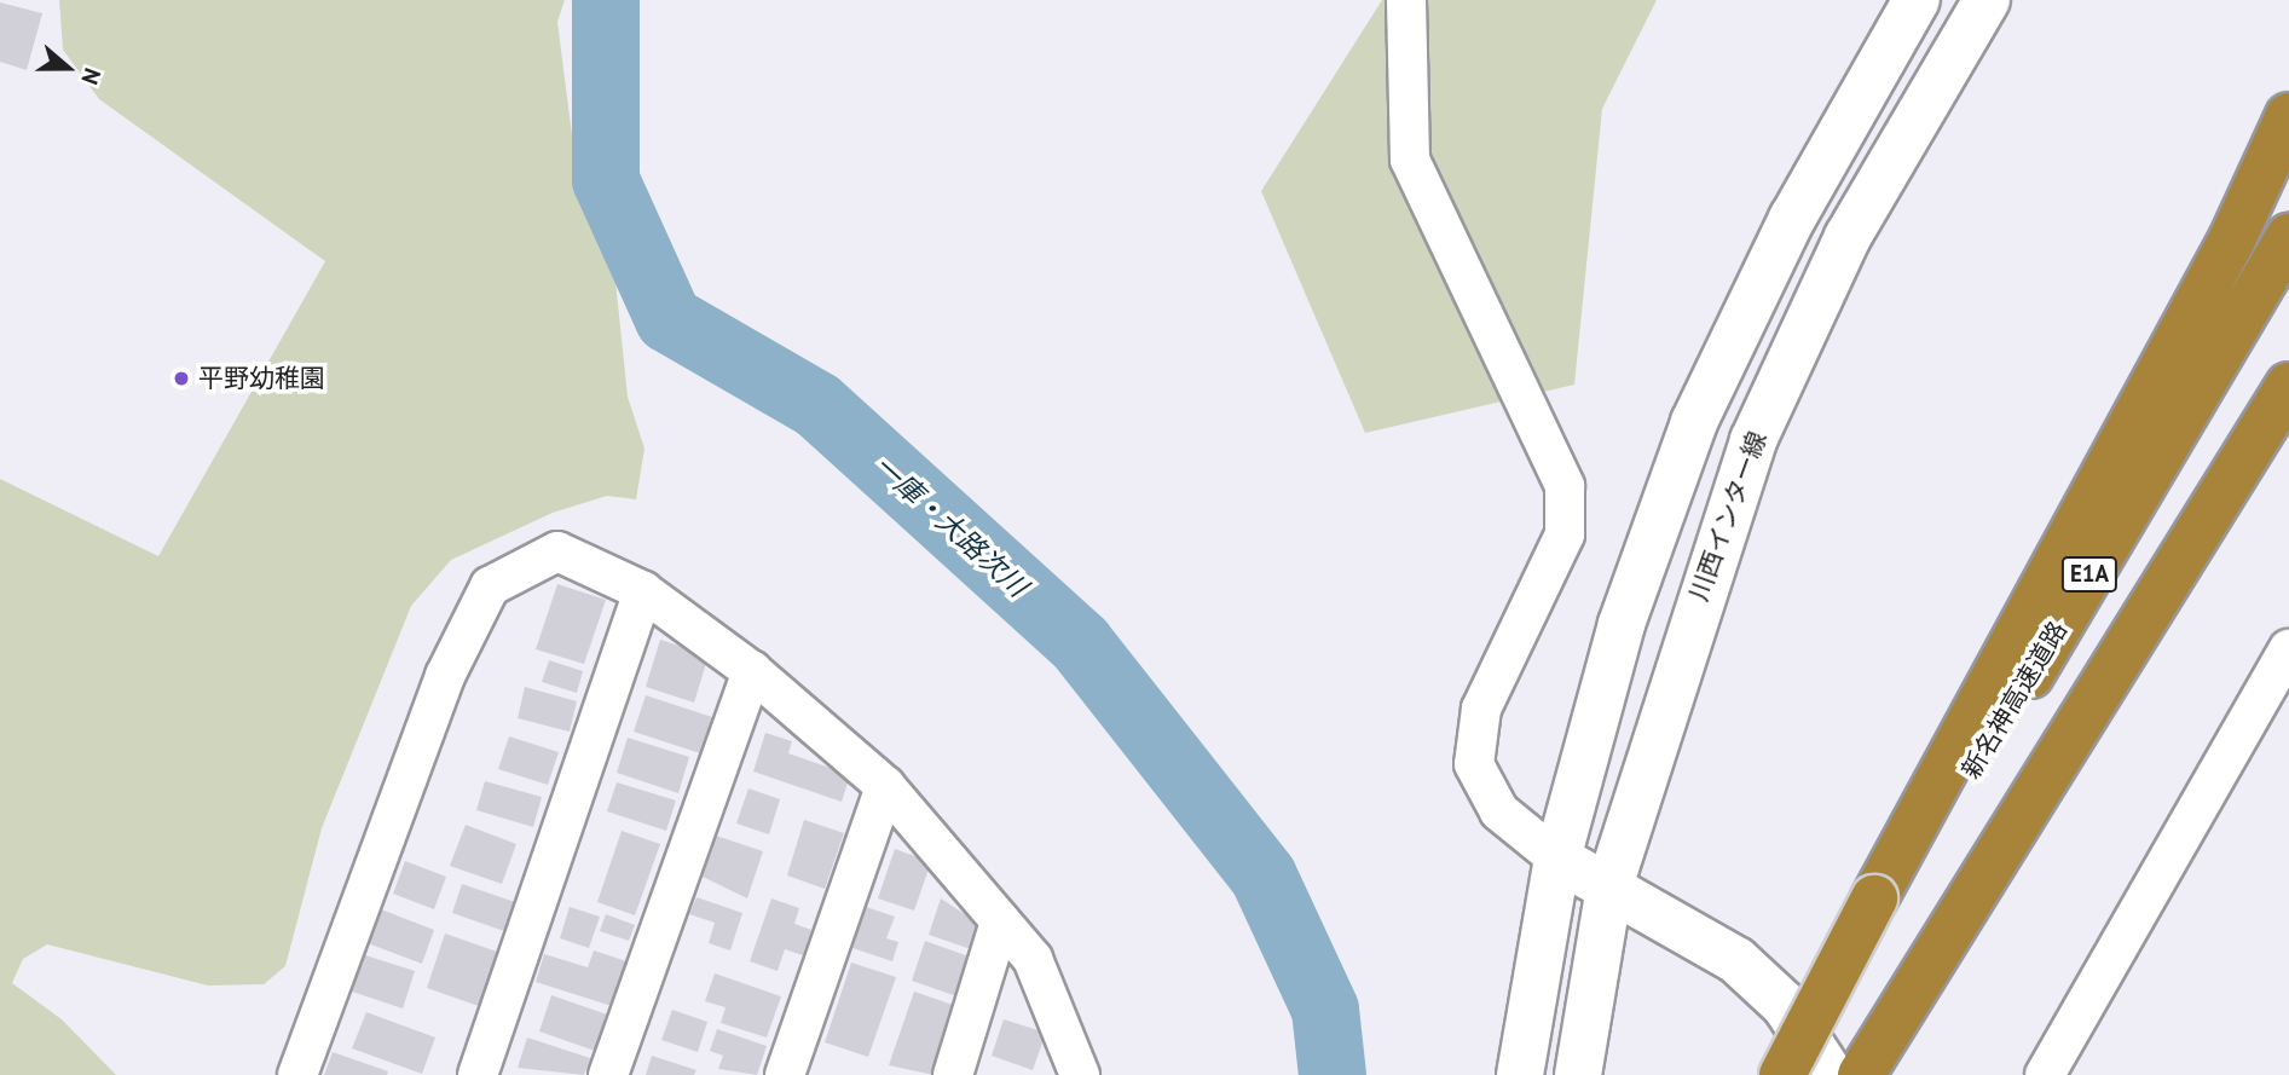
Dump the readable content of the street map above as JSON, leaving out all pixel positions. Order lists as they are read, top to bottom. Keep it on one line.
{"streets":{"highway":["E1A","新名神高速道路"],"main road":["川西インター線"]},"water":["一庫・大路次川"],"places":["平野幼稚園"],"north":"right"}
